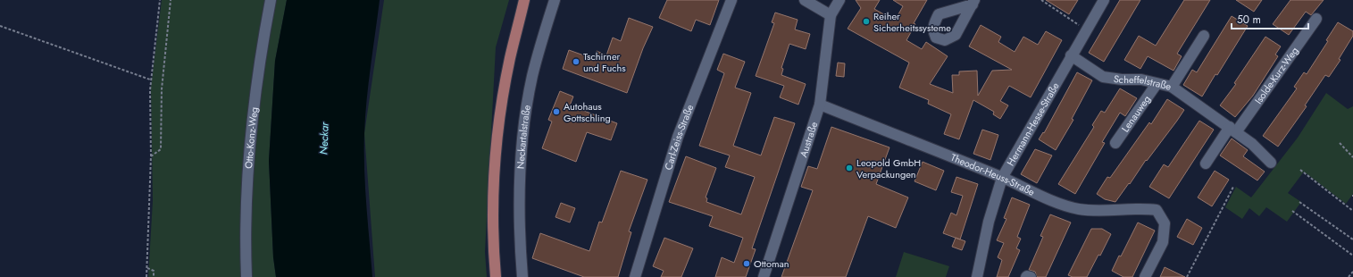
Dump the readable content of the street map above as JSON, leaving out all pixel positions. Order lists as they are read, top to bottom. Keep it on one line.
{"streets":{"street":["Isolde-Kurz-Weg","Scheffelstraße","Lenauweg","Hermann-Hesse-Straße","Neckartalstraße","Carl-Zeiss-Straße","Otto-Konz-Weg","Austraße","Theodor-Heuss-Straße"]},"crossings":[["Isolde-Kurz-Weg","Scheffelstraße"],["Scheffelstraße","Lenauweg"],["Scheffelstraße","Hermann-Hesse-Straße"],["Hermann-Hesse-Straße","Theodor-Heuss-Straße"],["Austraße","Theodor-Heuss-Straße"]],"water":["Neckar"],"places":["Reiher Sicherheitssysteme","Tschirner und Fuchs","Autohaus Gottschling","Leopold GmbH Verpackungen","Ottoman"],"scale_bar":"50 m"}
